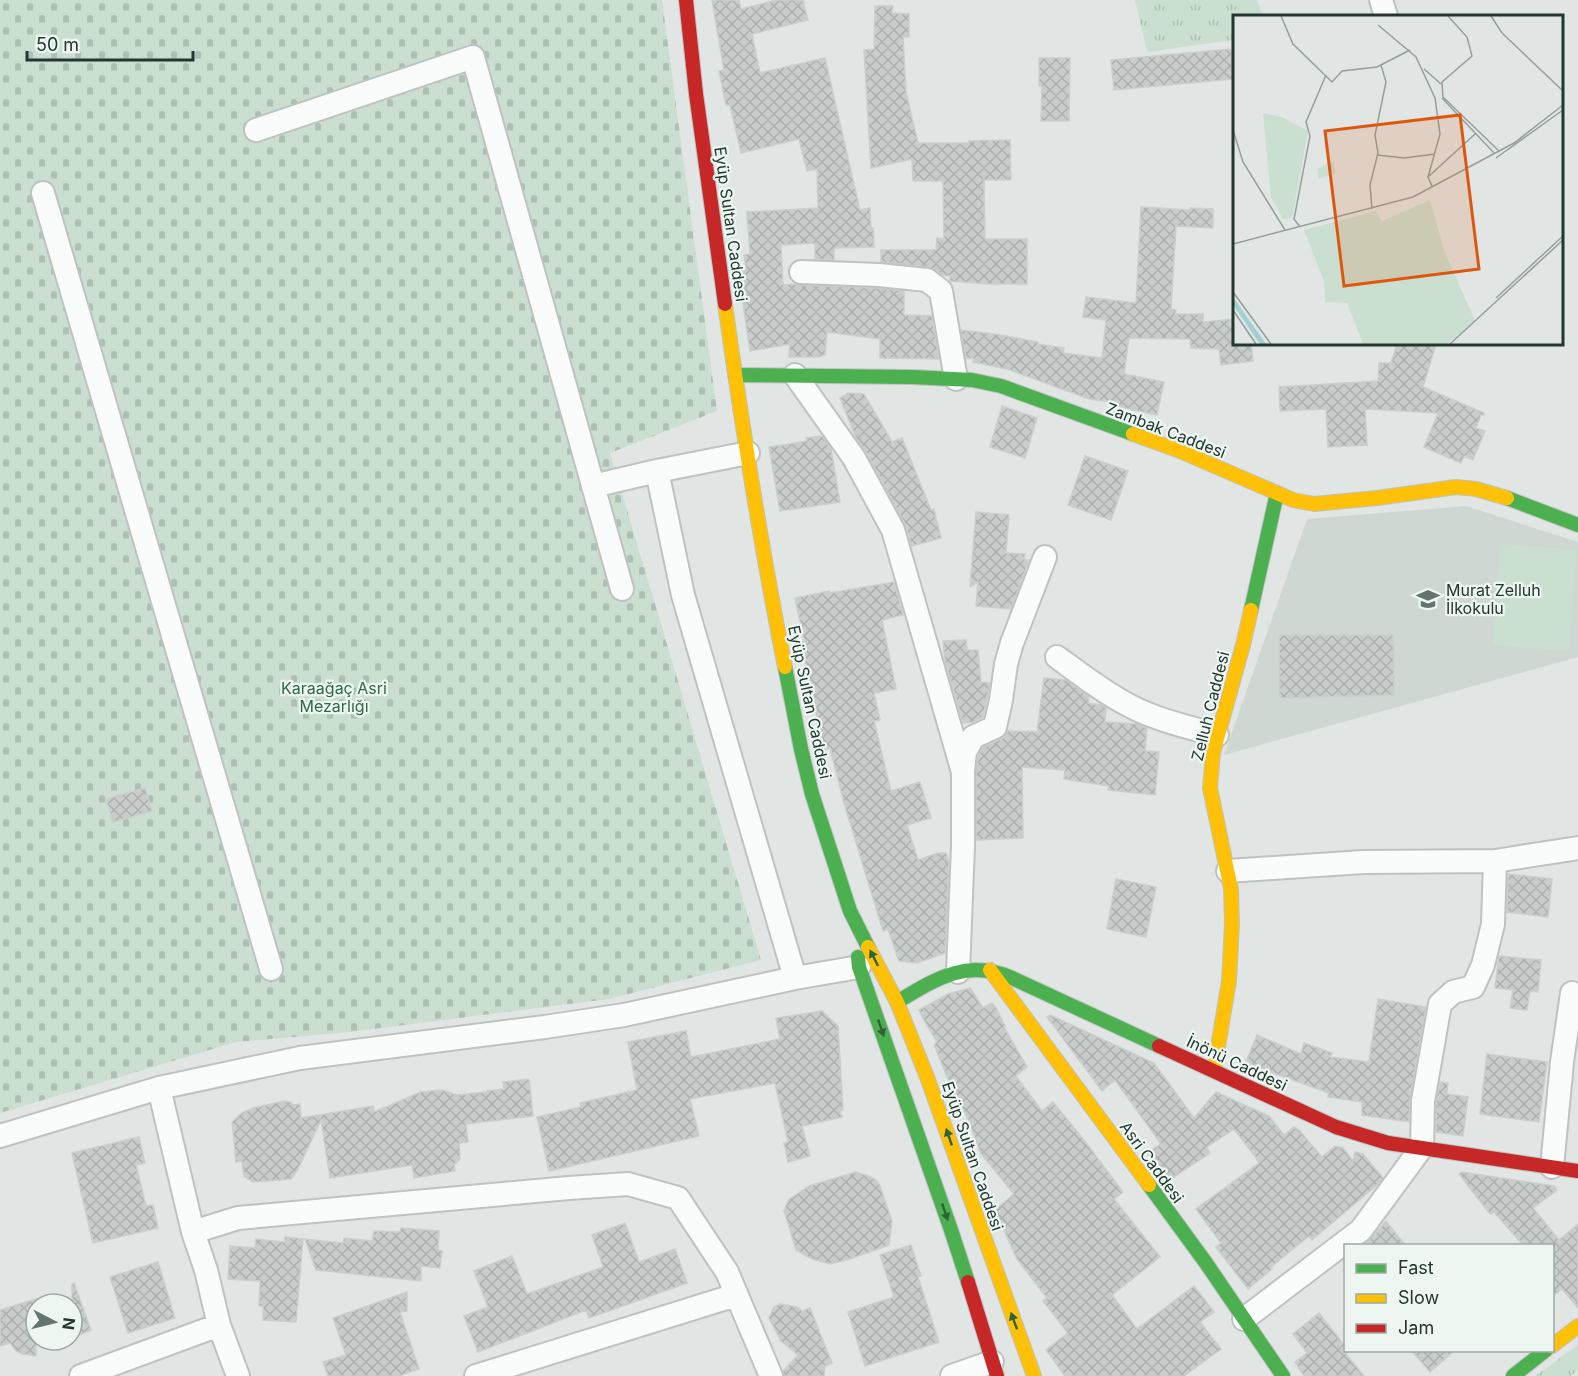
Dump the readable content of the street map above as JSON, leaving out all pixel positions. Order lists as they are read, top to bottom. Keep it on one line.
{"streets":{"street":["Eyüp Sultan Caddesi","Zambak Caddesi","Zelluh Caddesi","İnönü Caddesi","Asri Caddesi"]},"crossings":[["Eyüp Sultan Caddesi","Zambak Caddesi"],["Eyüp Sultan Caddesi","İnönü Caddesi"],["Zambak Caddesi","Zelluh Caddesi"],["Zelluh Caddesi","İnönü Caddesi"],["İnönü Caddesi","Asri Caddesi"]],"parks":["Karaağaç Asri Mezarlığı"],"places":{"school or university":["Murat Zelluh İlkokulu"]},"legend":["Fast","Slow","Jam"],"scale_bar":"50 m","north":"right"}
